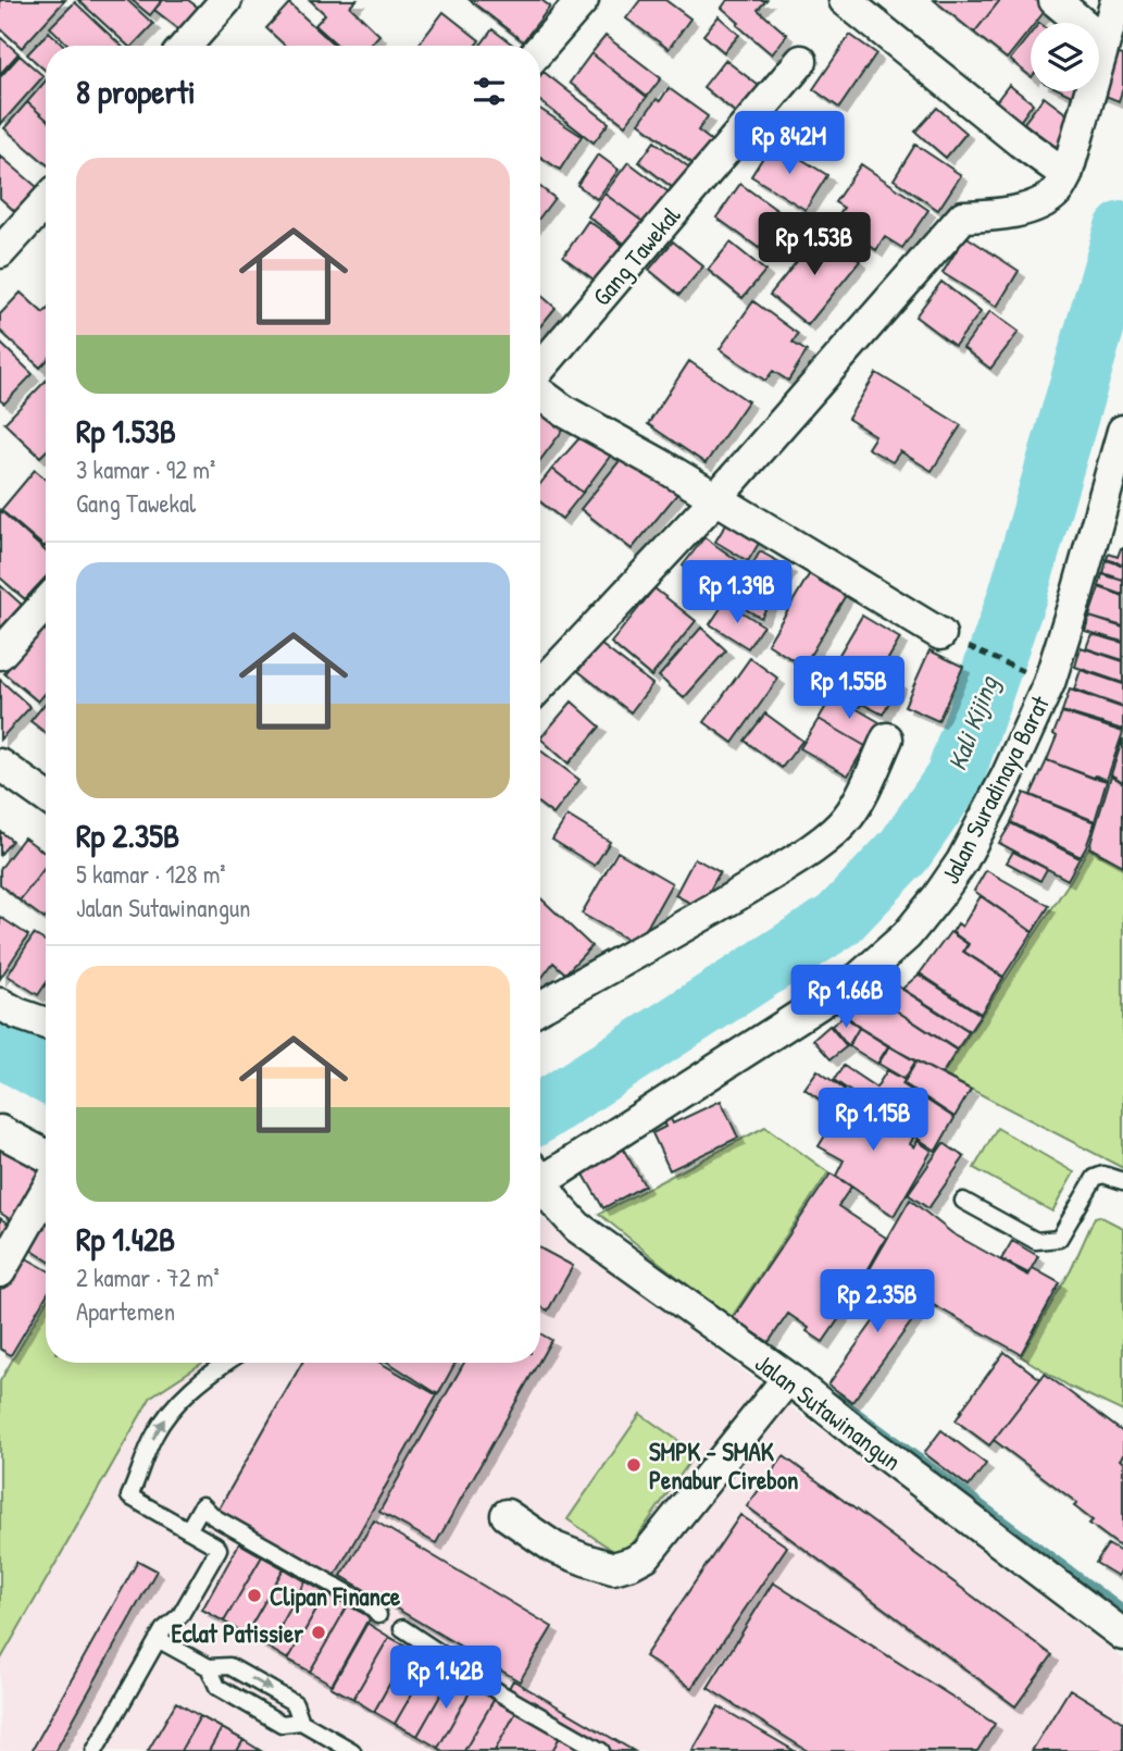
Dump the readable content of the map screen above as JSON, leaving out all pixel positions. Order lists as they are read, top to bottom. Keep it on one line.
{"streets":{"street":["Gang Tawekal","Jalan Suradinaya Barat","Jalan Sutawinangun"]},"water":["Kali Kijing"],"places":["SMPK - SMAK Penabur Cirebon","Clipan Finance","Eclat Patissier"],"page":{"heading":"8 properti","price":["Rp 842M","Rp 1.53B","Rp 1.39B","Rp 1.55B","Rp 1.66B","Rp 1.15B","Rp 2.35B","Rp 1.42B"],"list":[{"name":"Rp 1.53B","note":"3 kamar · 92 m² · Gang Tawekal"},{"name":"Rp 2.35B","note":"5 kamar · 128 m² · Jalan Sutawinangun"},{"name":"Rp 1.42B","note":"2 kamar · 72 m² · Apartemen"}]}}
